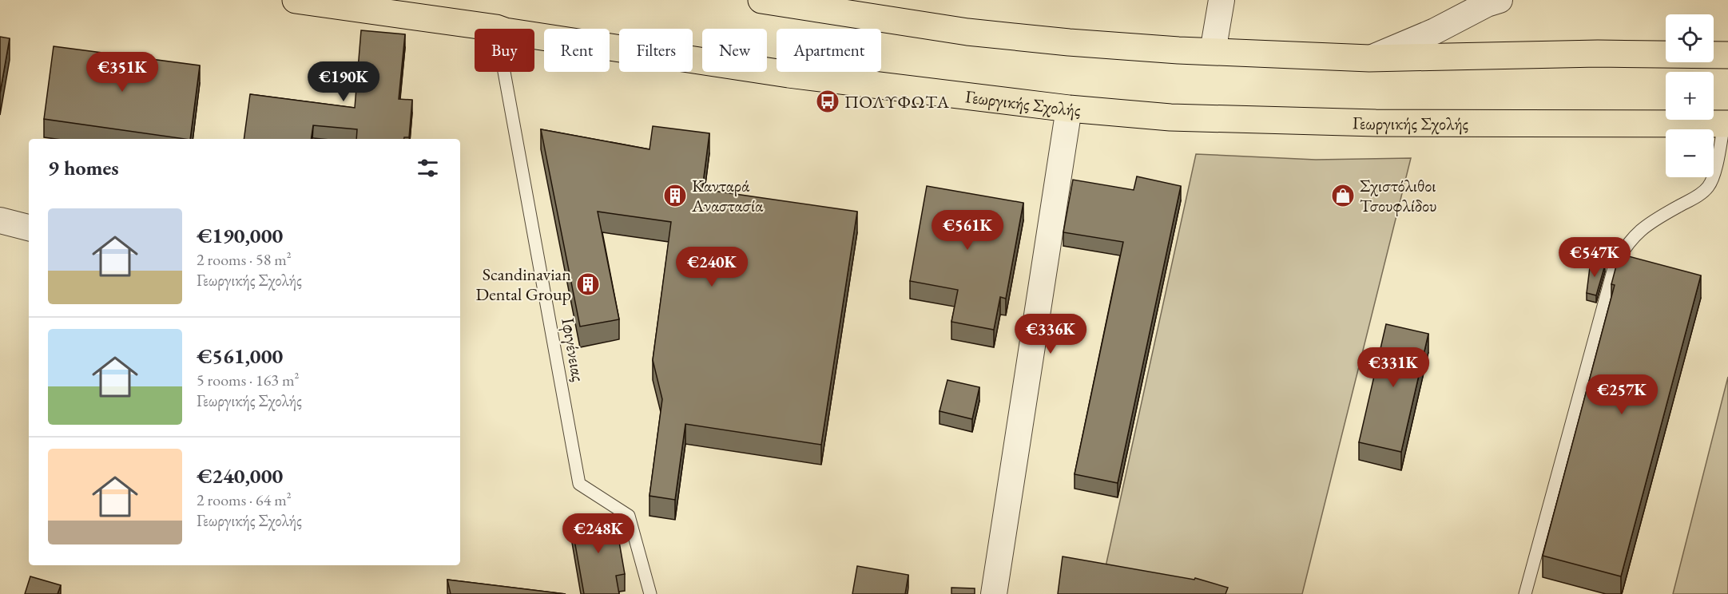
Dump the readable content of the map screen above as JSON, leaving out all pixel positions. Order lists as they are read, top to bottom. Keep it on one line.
{"streets":{"main road":["Γεωργικής Σχολής"],"lane":["Ιφιγένειας"]},"crossings":[["Γεωργικής Σχολής","Ιφιγένειας"]],"places":{"bus stop":["ΠΟΛΥΦΩΤΑ"],"building":["Κανταρά Αναστασία","Scandinavian Dental Group"],"shop":["Σχιστόλιθοι Τσουφλίδου"]},"page":{"map_buttons":["+","−"],"chip":["Buy","Rent","Filters","New","Apartment"],"price":["€351K","€190K","€561K","€547K","€240K","€336K","€331K","€257K","€248K"],"heading":"9 homes","list":[{"name":"€190,000","note":"2 rooms · 58 m² · Γεωργικής Σχολής"},{"name":"€561,000","note":"5 rooms · 163 m² · Γεωργικής Σχολής"},{"name":"€240,000","note":"2 rooms · 64 m² · Γεωργικής Σχολής"}]}}
